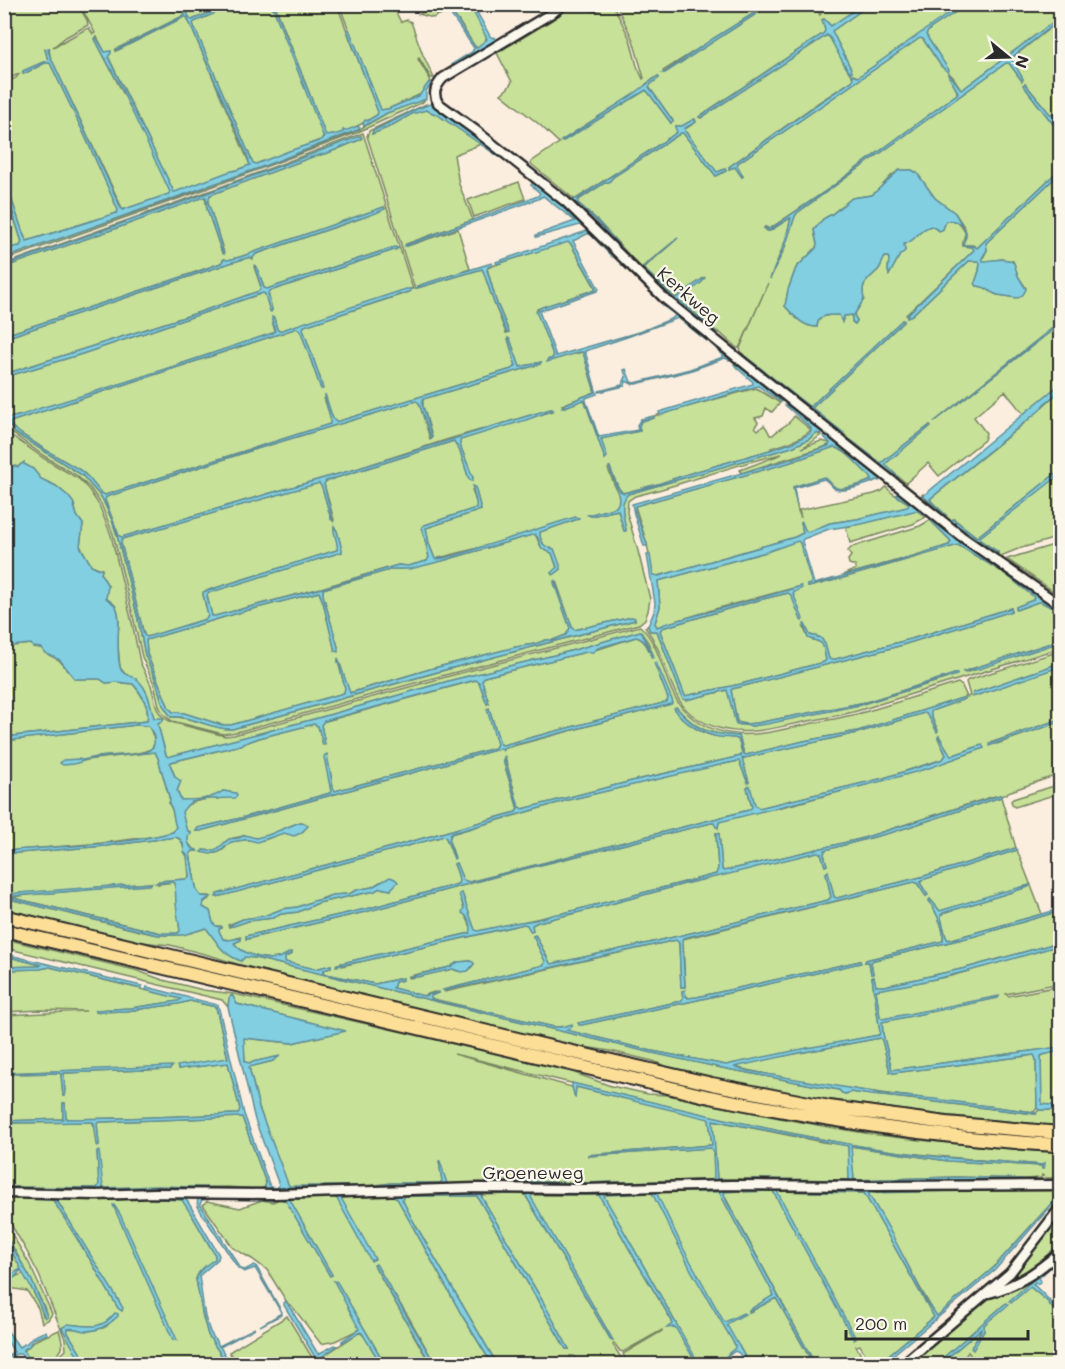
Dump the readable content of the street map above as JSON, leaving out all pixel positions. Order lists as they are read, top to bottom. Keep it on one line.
{"streets":{"street":["Kerkweg","Groeneweg"]},"scale_bar":"200 m","north":"right"}
